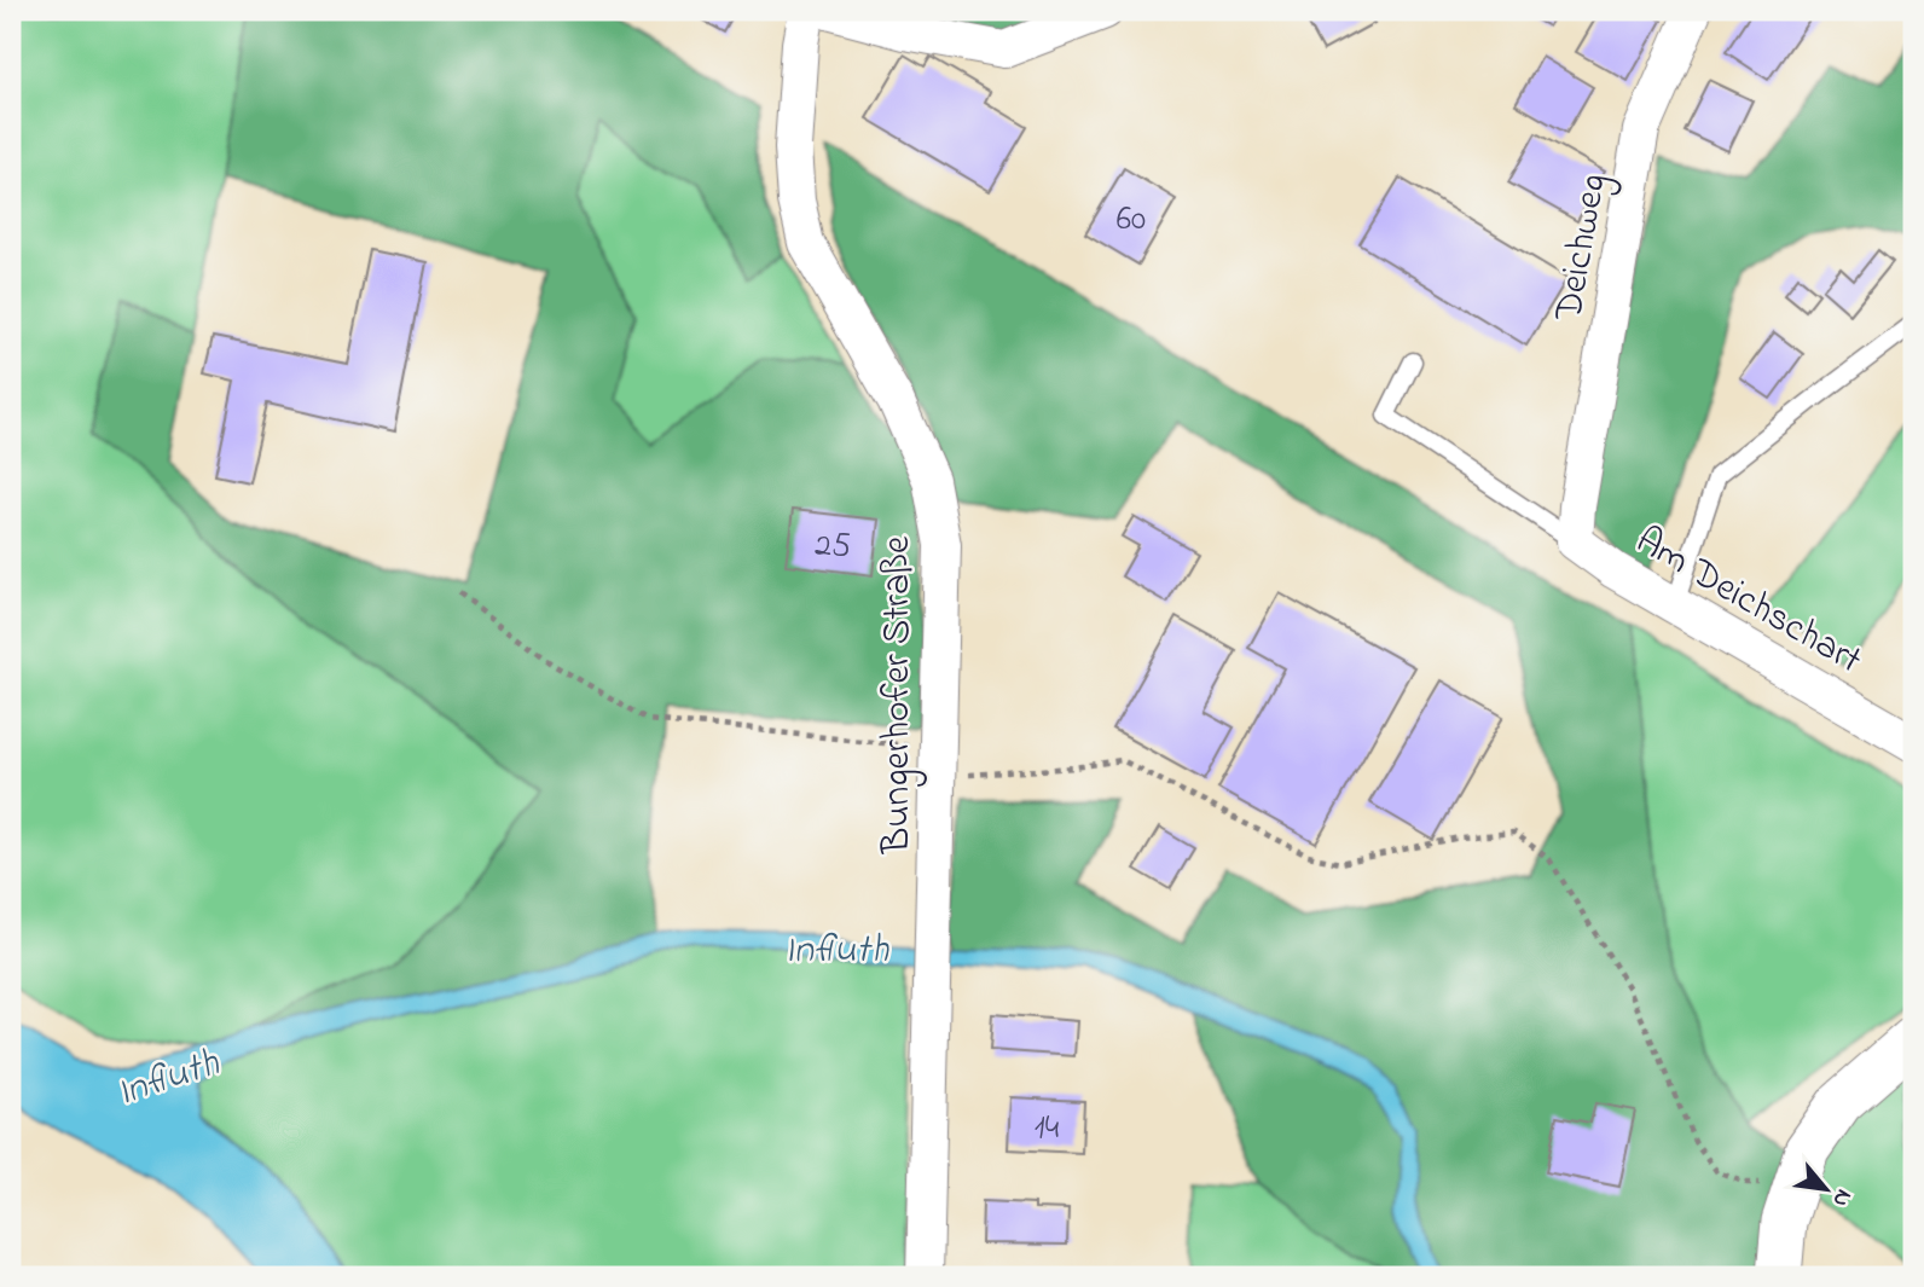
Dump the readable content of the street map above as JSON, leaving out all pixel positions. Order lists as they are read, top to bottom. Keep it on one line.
{"streets":{"street":["Deichweg","Am Deichschart","Bungerhofer Straße"]},"crossings":[["Deichweg","Am Deichschart"]],"water":["Influth"],"house_numbers":["60","25","14"],"north":"bottom right"}
